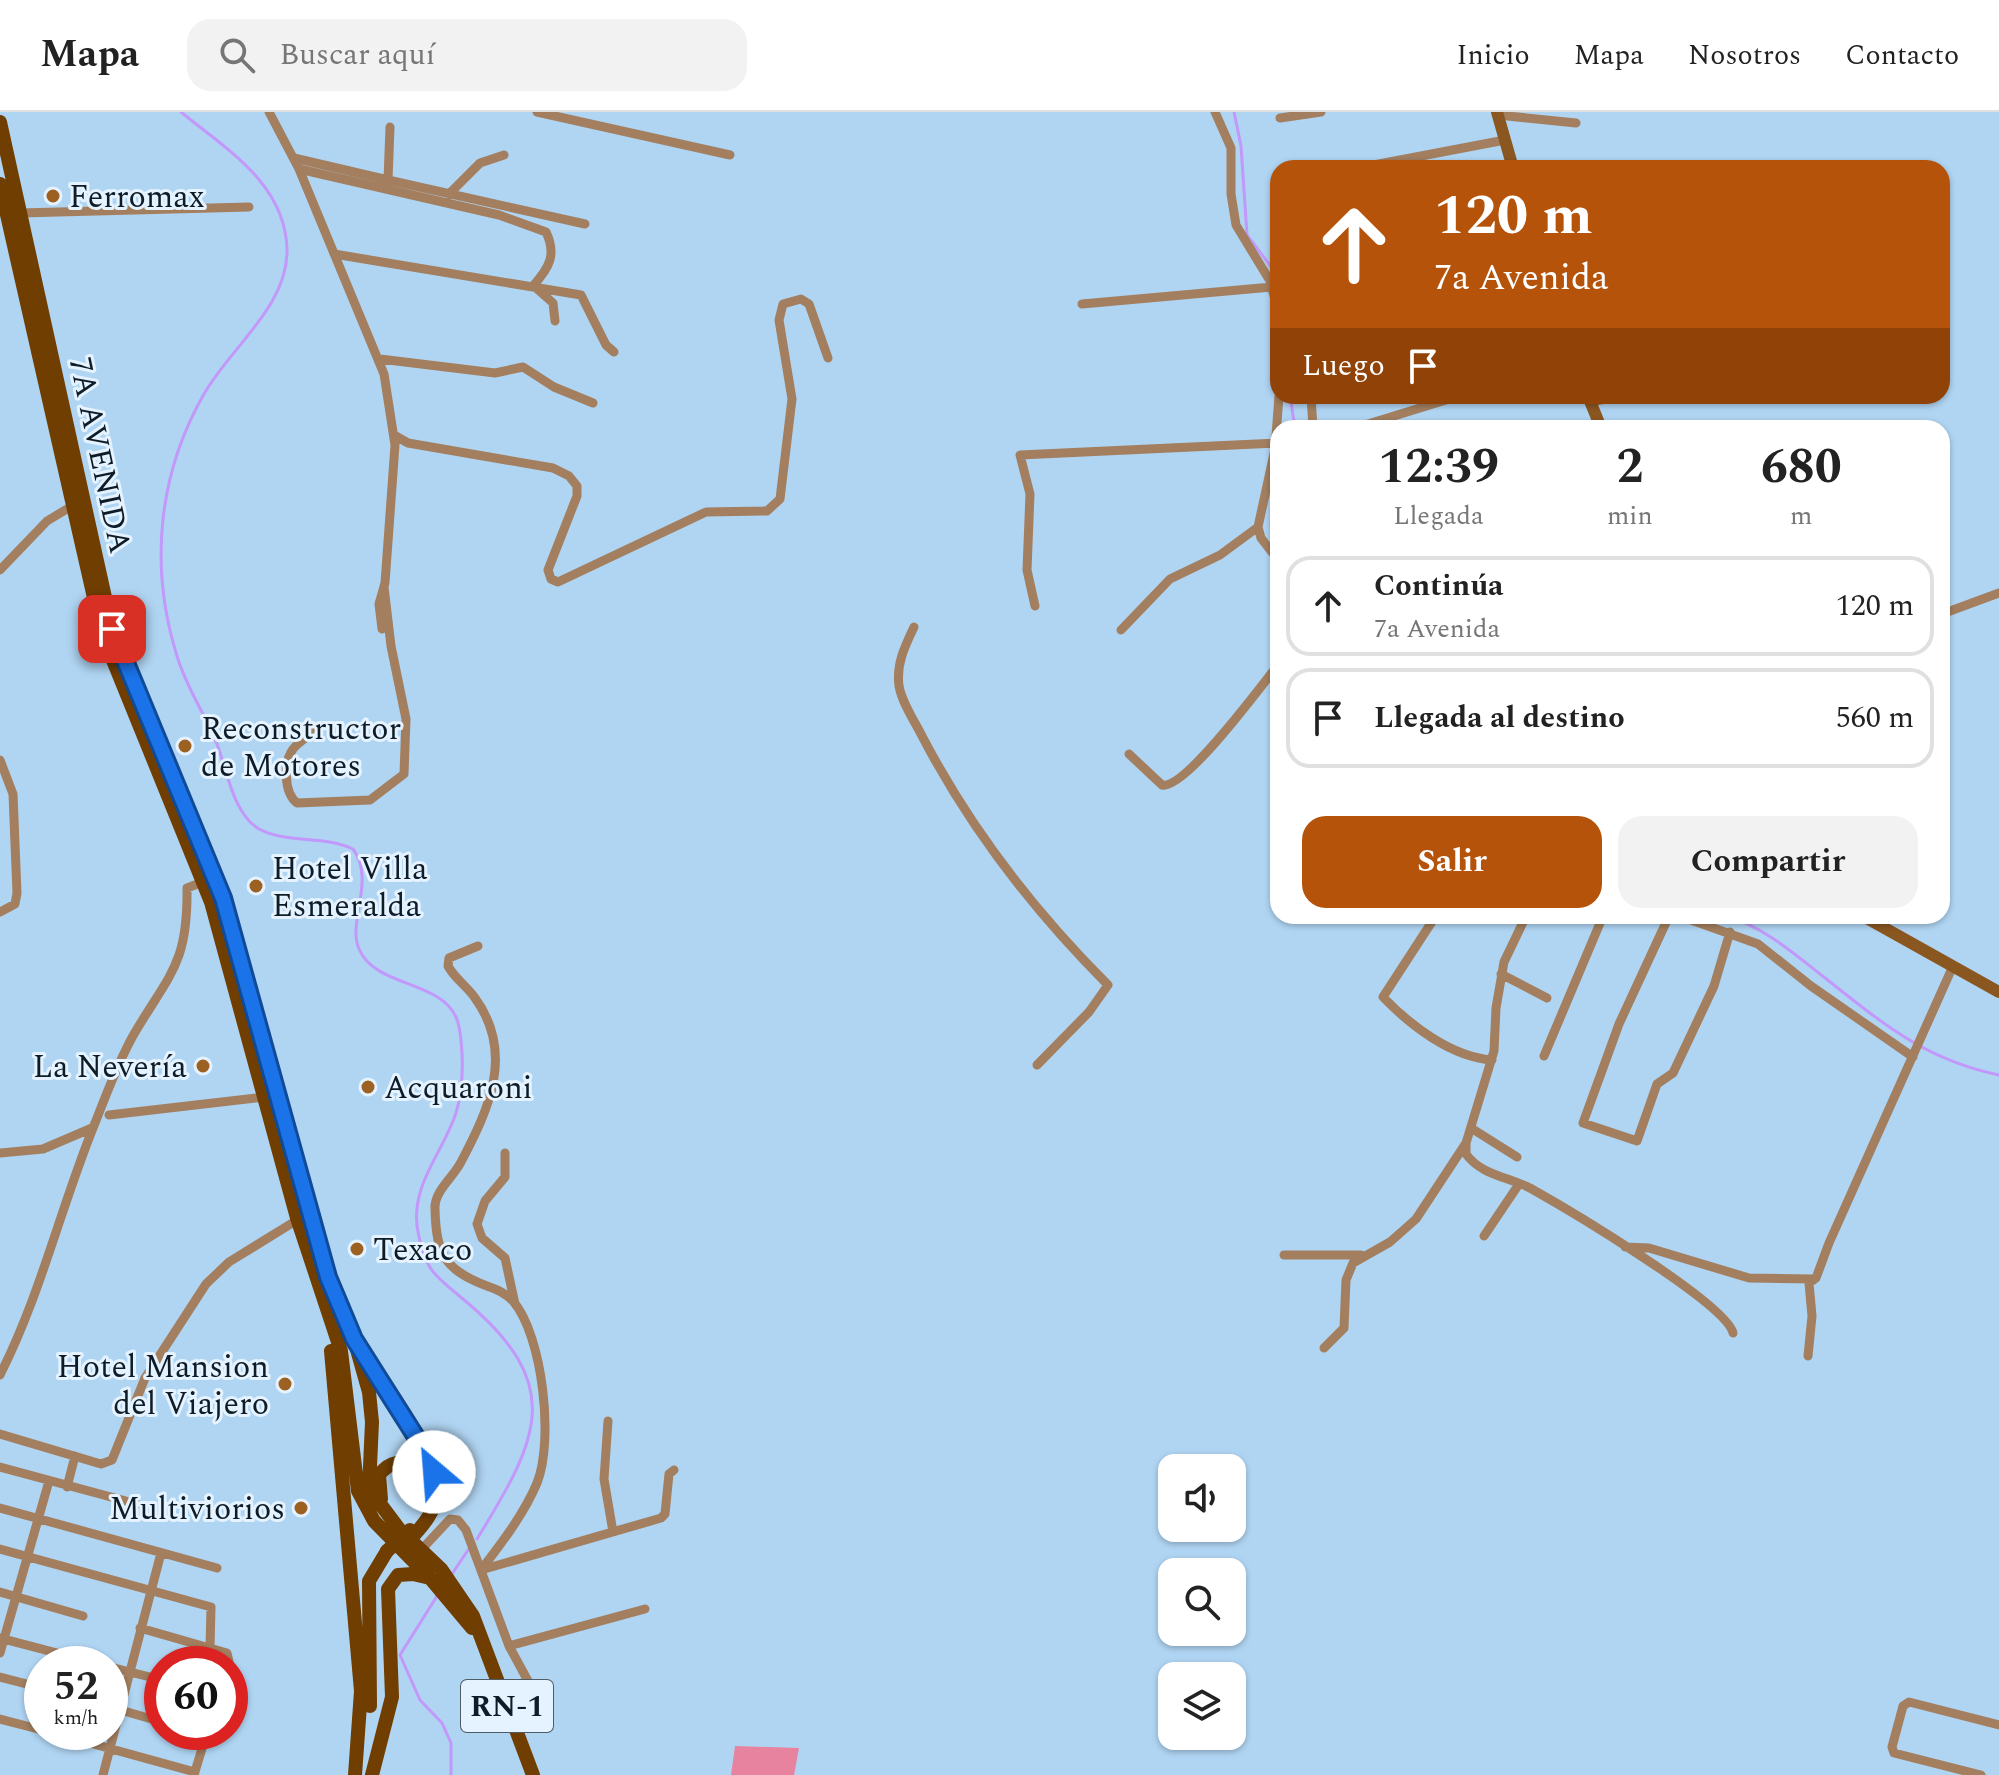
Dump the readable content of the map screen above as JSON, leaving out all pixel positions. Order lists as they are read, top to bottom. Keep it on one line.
{"streets":{"main road":["7A AVENIDA","RN-1"]},"crossings":[["7A AVENIDA","RN-1"]],"places":["Ferromax","Reconstructor de Motores","Hotel Villa Esmeralda","La Nevería","Acquaroni","Texaco","Hotel Mansion del Viajero","Multiviorios"],"page":{"header":"Mapa","search":"Buscar aquí","nav":["Inicio","Mapa","Nosotros","Contacto"],"turn":["120 m","7a Avenida"],"then":"Luego","eta":["12:39","Llegada","2","min","680","m"],"list":[{"name":"Continúa","note":"7a Avenida","value":"120 m"},{"name":"Llegada al destino","value":"560 m"}],"buttons":["Salir","Compartir"],"speed":"52 km/h","limit":"60"}}
